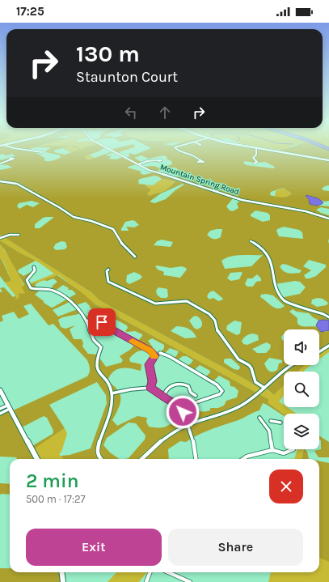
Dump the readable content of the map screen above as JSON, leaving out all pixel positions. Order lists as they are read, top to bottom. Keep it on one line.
{"streets":{"street":["Mountain Spring Road"]},"page":{"status":"17:25","turn":["130 m","Staunton Court"],"heading":["2 min","500 m · 17:27"],"buttons":["Exit","Share"]}}
